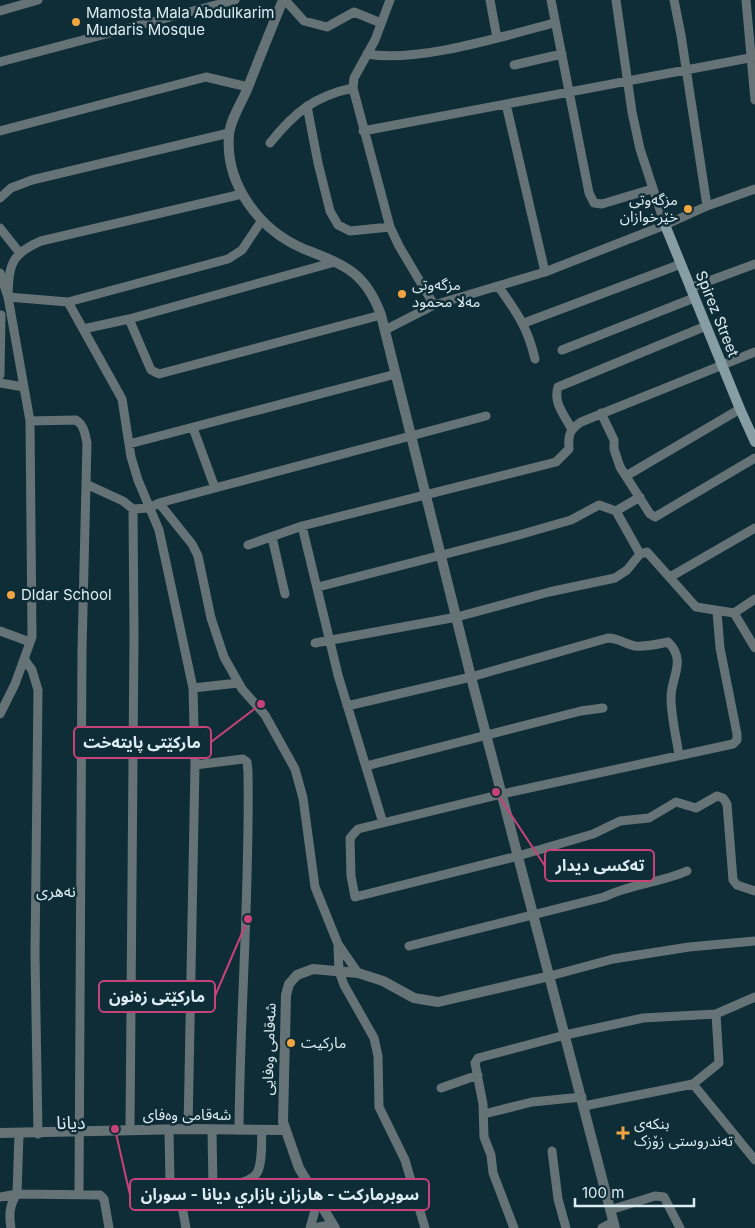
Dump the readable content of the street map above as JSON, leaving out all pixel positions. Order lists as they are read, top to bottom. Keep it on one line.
{"streets":{"main road":["Spirez Street"],"street":["شەقامی وەفایی","شەقامی وەفای"]},"crossings":[["شەقامی وەفایی","شەقامی وەفای"]],"districts":["نەھری","دیانا"],"places":{"other":["Mamosta Mala Abdulkarim Mudaris Mosque","مزگەوتی خێرخوازان","مزگه‌وتی مه‌لا محمود","Dldar School","مارکێتی پایتەخت","تەكسی دیدار","مارکێتی زەنون","ماركيت","سوبرماركت - هارزان بازاري ديانا - سوران"],"health":["بنکەی تەندروستی زۆزک"]},"scale_bar":"100 m"}
